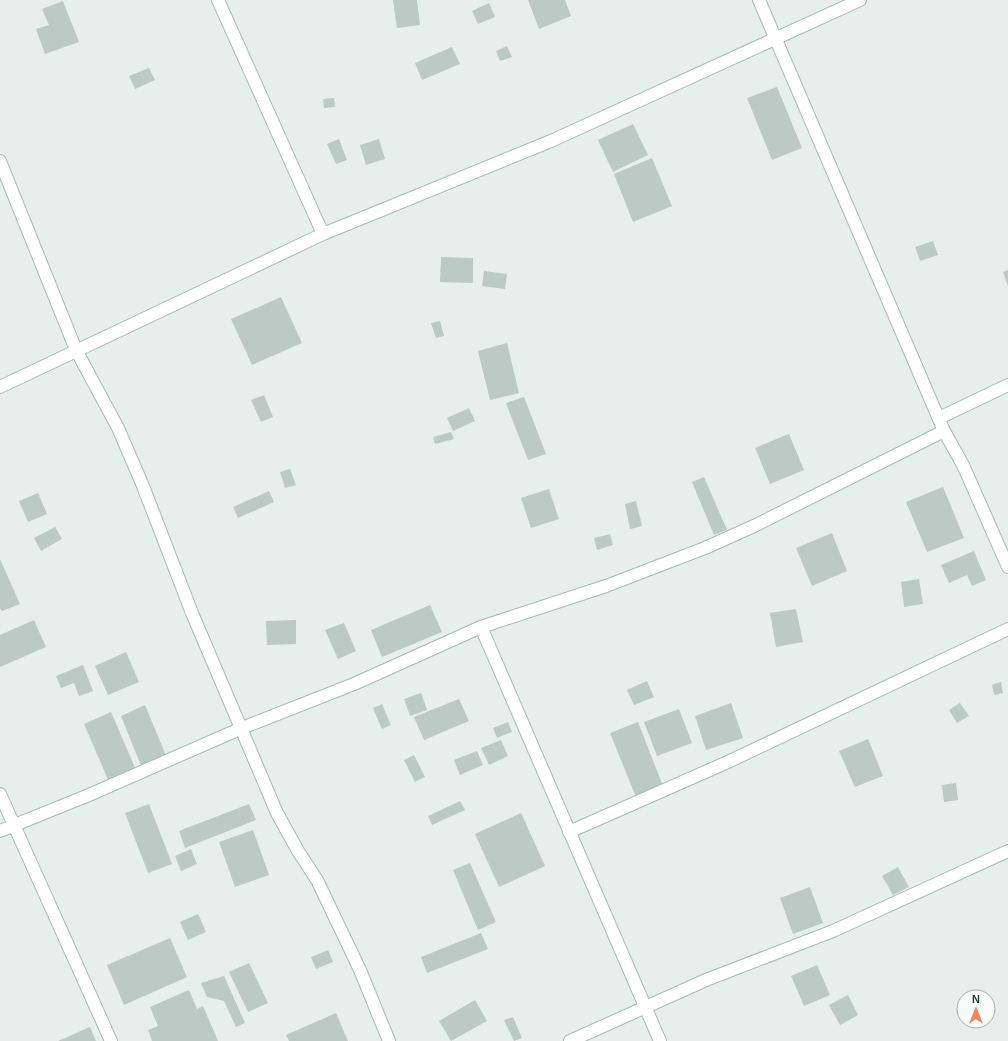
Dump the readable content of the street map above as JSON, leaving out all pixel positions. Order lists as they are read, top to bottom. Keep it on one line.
{"north":"top"}
